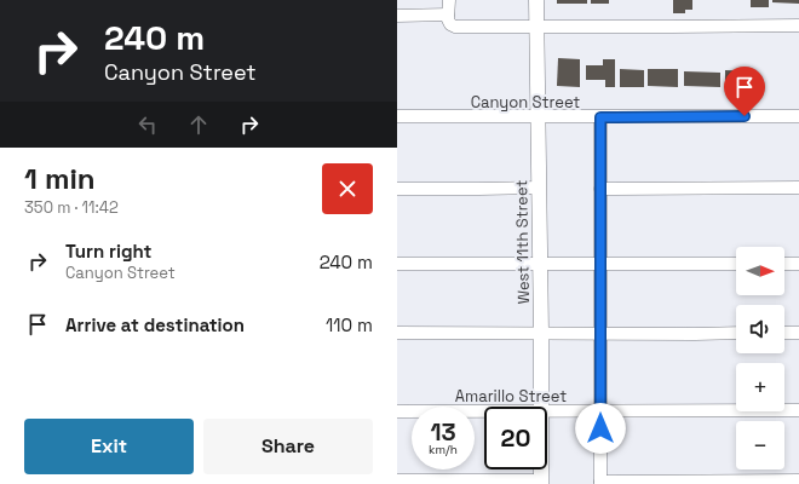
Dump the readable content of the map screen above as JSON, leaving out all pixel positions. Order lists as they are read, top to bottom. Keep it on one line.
{"streets":{"main road":["West 11th Street"],"street":["Canyon Street","Amarillo Street"]},"crossings":[["Canyon Street","West 11th Street"]],"north":"right","page":{"turn":["240 m","Canyon Street"],"heading":["1 min","350 m · 11:42"],"list":[{"name":"Turn right","note":"Canyon Street","value":"240 m"},{"name":"Arrive at destination","value":"110 m"}],"map_buttons":["+","−"],"speed":"13 km/h","limit":"20","buttons":["Exit","Share"]}}
